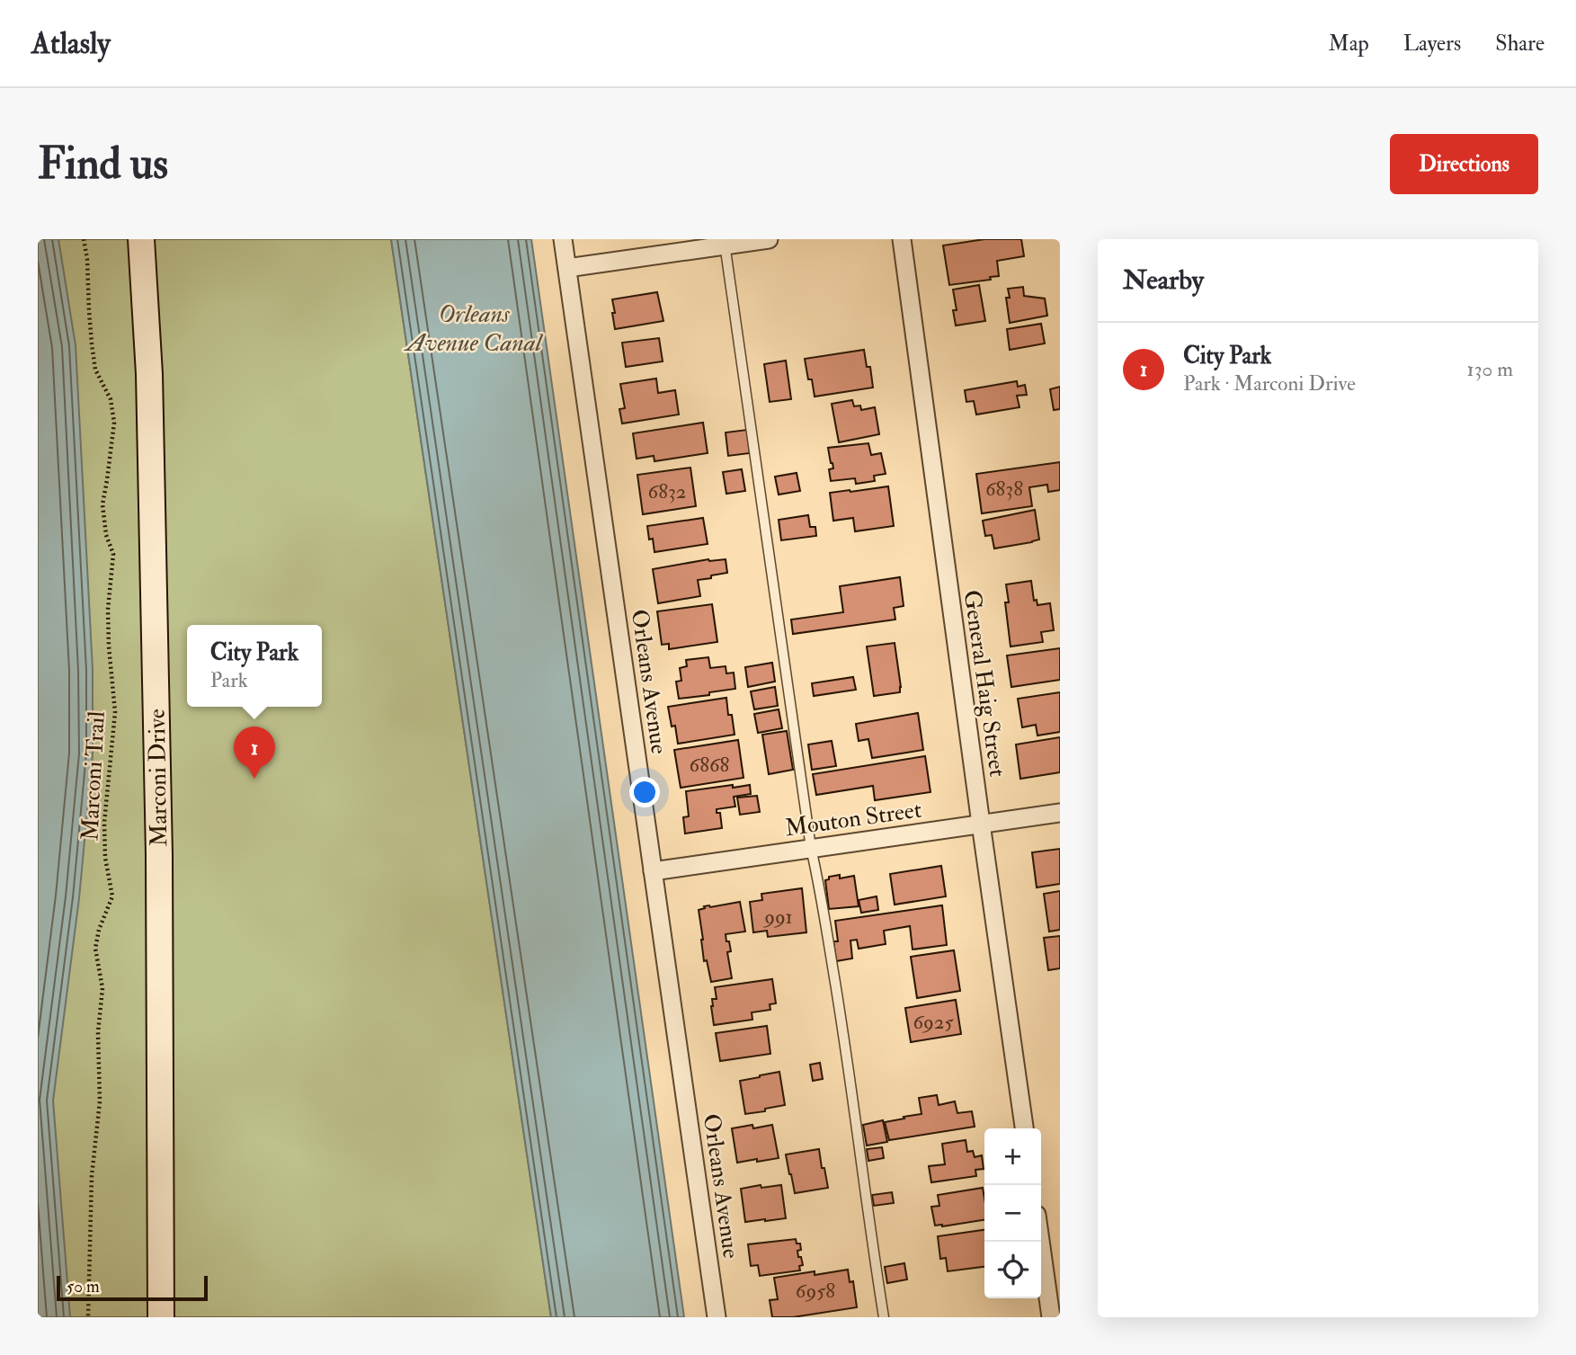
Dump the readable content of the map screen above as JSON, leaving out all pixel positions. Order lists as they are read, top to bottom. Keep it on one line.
{"streets":{"street":["Orleans Avenue","General Haig Street","Marconi Drive","Mouton Street"],"path":["Marconi Trail"]},"crossings":[["Orleans Avenue","Mouton Street"],["General Haig Street","Mouton Street"]],"water":["Orleans Avenue Canal"],"house_numbers":["6838","6832","6868","991","6925","6958"],"scale_bar":"50 m","page":{"header":"Atlasly","nav":["Map","Layers","Share"],"buttons":"Directions","title":"Find us","heading":"Nearby","list":[{"mark":"1","name":"City Park","note":"Park · Marconi Drive","value":"130 m"}],"popup":["City Park","Park"],"pins":"1","map_buttons":["+","−"],"scale":"50 m"}}
